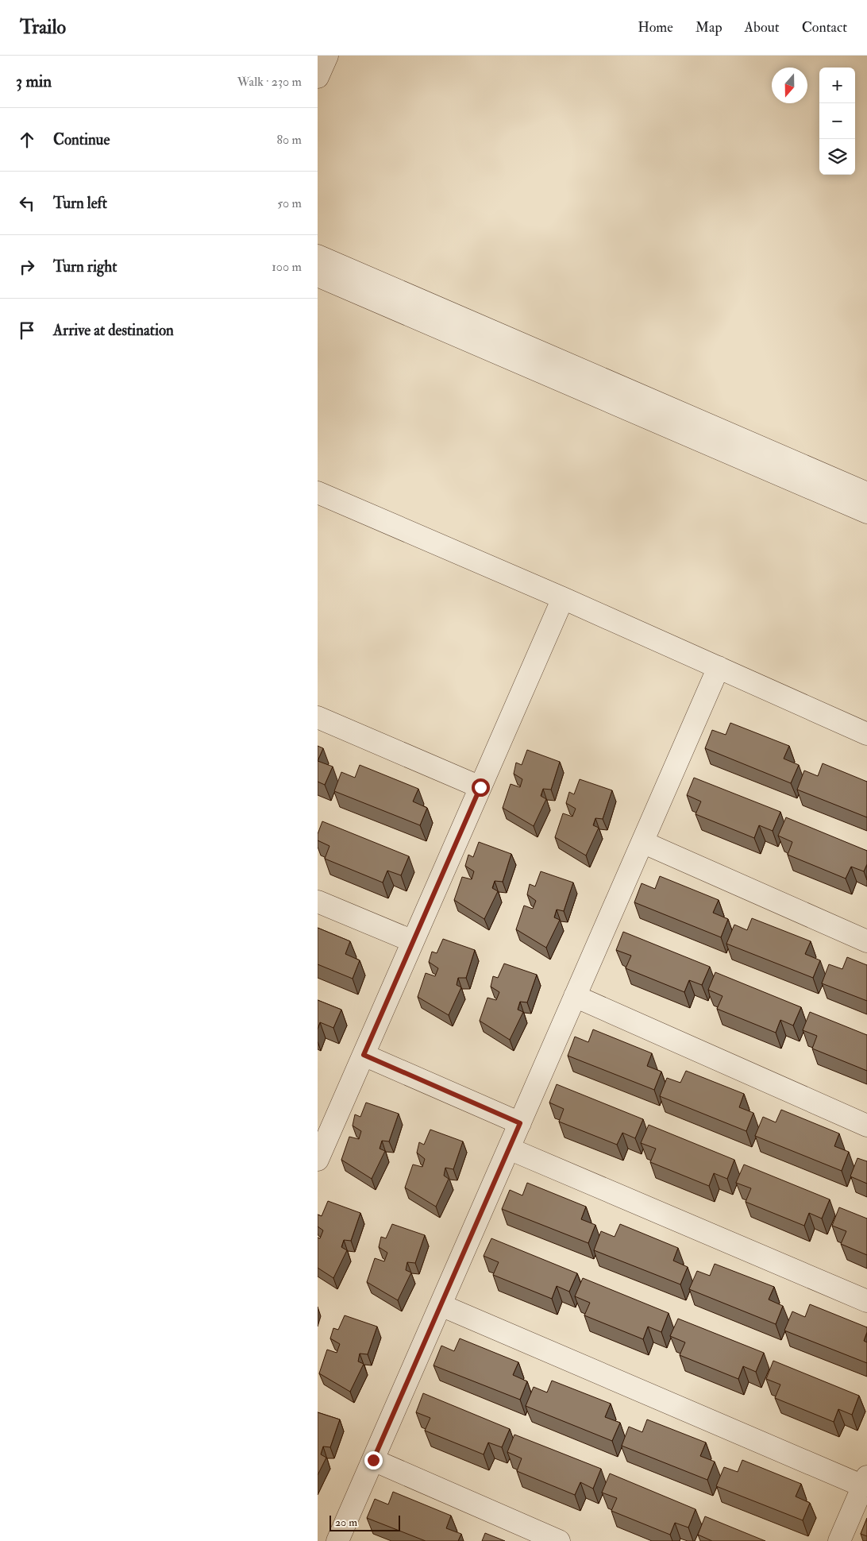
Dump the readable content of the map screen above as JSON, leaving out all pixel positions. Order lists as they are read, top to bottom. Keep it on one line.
{"scale_bar":"20 m","north":"bottom","page":{"header":"Trailo","nav":["Home","Map","About","Contact"],"heading":["3 min","Walk · 230 m"],"map_buttons":["+","−"],"list":[["Continue","80 m"],["Turn left","50 m"],["Turn right","100 m"],"Arrive at destination"],"scale":"20 m"}}
